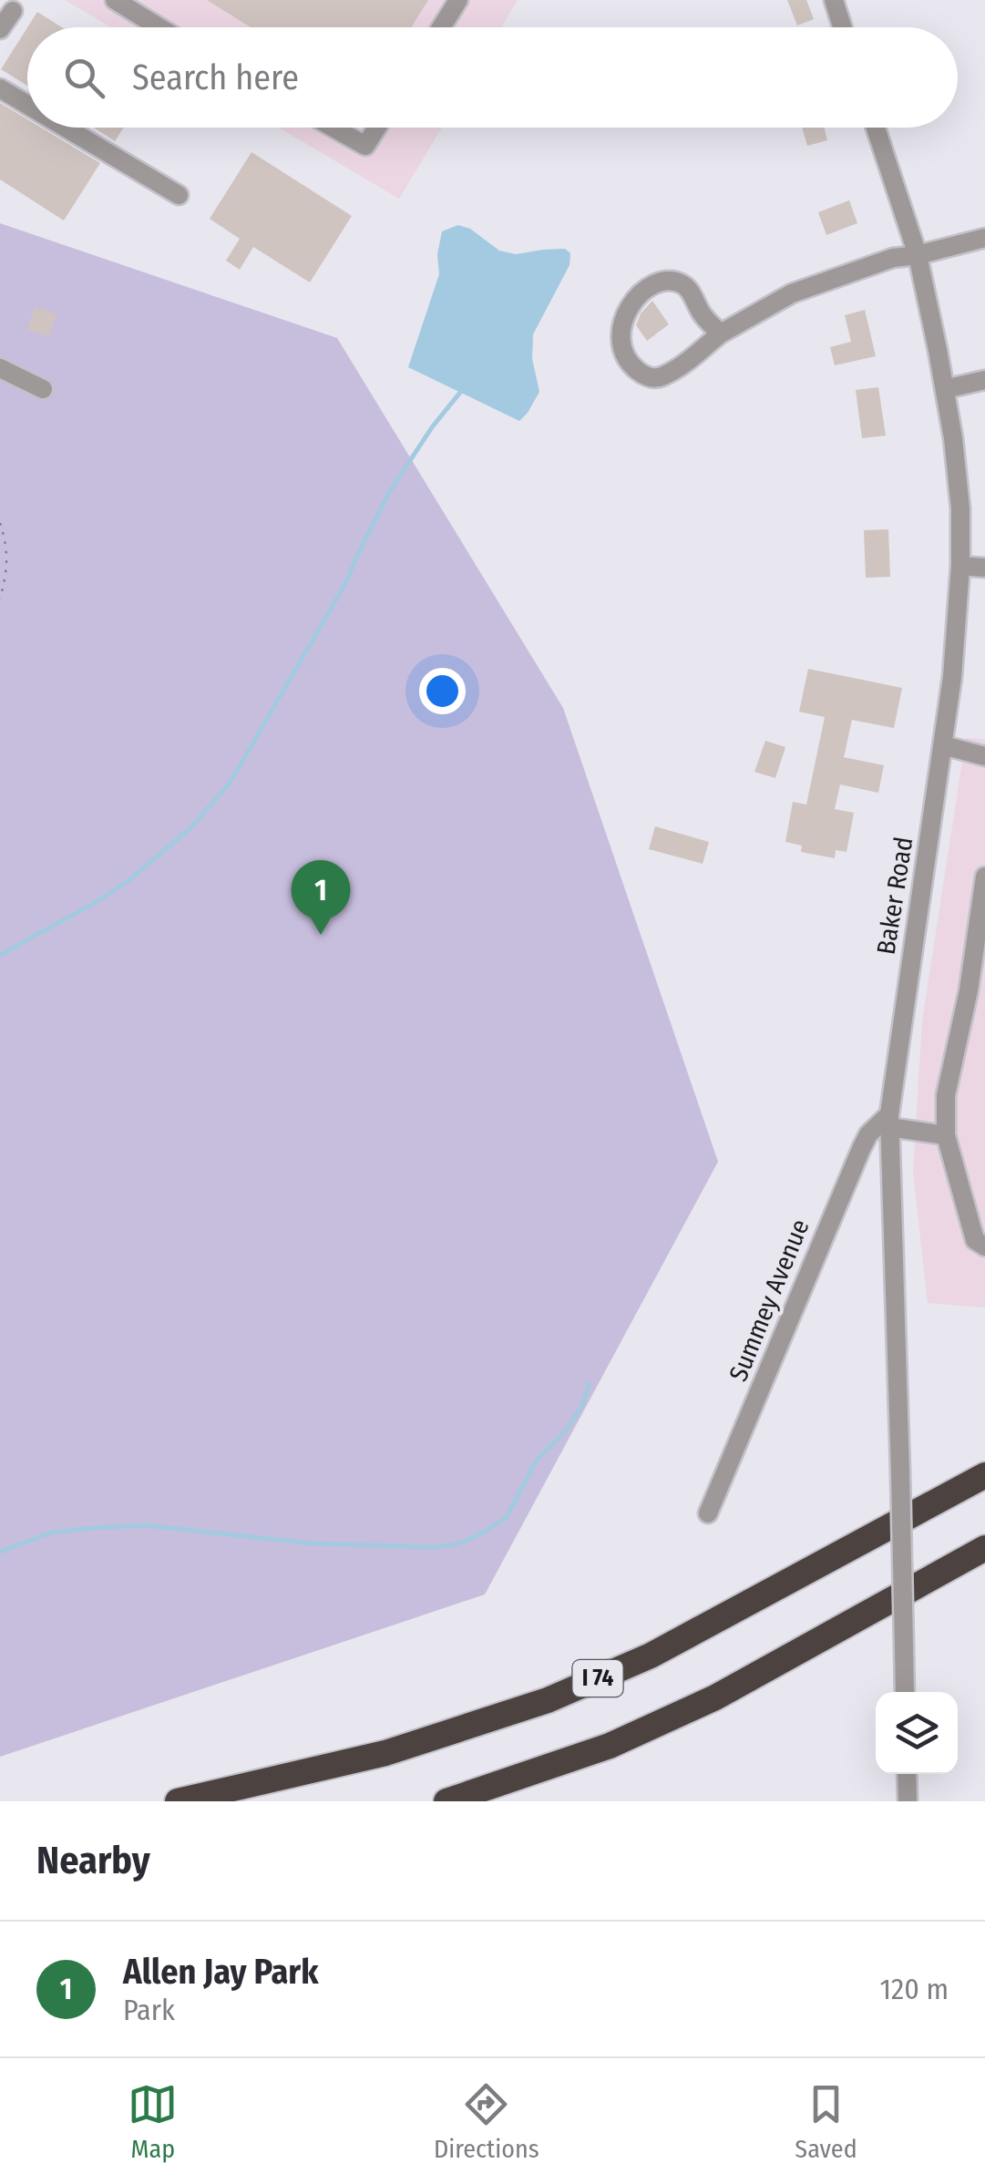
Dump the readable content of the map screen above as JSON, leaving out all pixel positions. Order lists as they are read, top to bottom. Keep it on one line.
{"streets":{"highway":["I 74"],"street":["Baker Road","Summey Avenue"]},"crossings":[["Baker Road","Summey Avenue"]],"page":{"search":"Search here","pins":"1","heading":"Nearby","list":[{"mark":"1","name":"Allen Jay Park","note":"Park","value":"120 m"}],"nav":["Map","Directions","Saved"]}}
